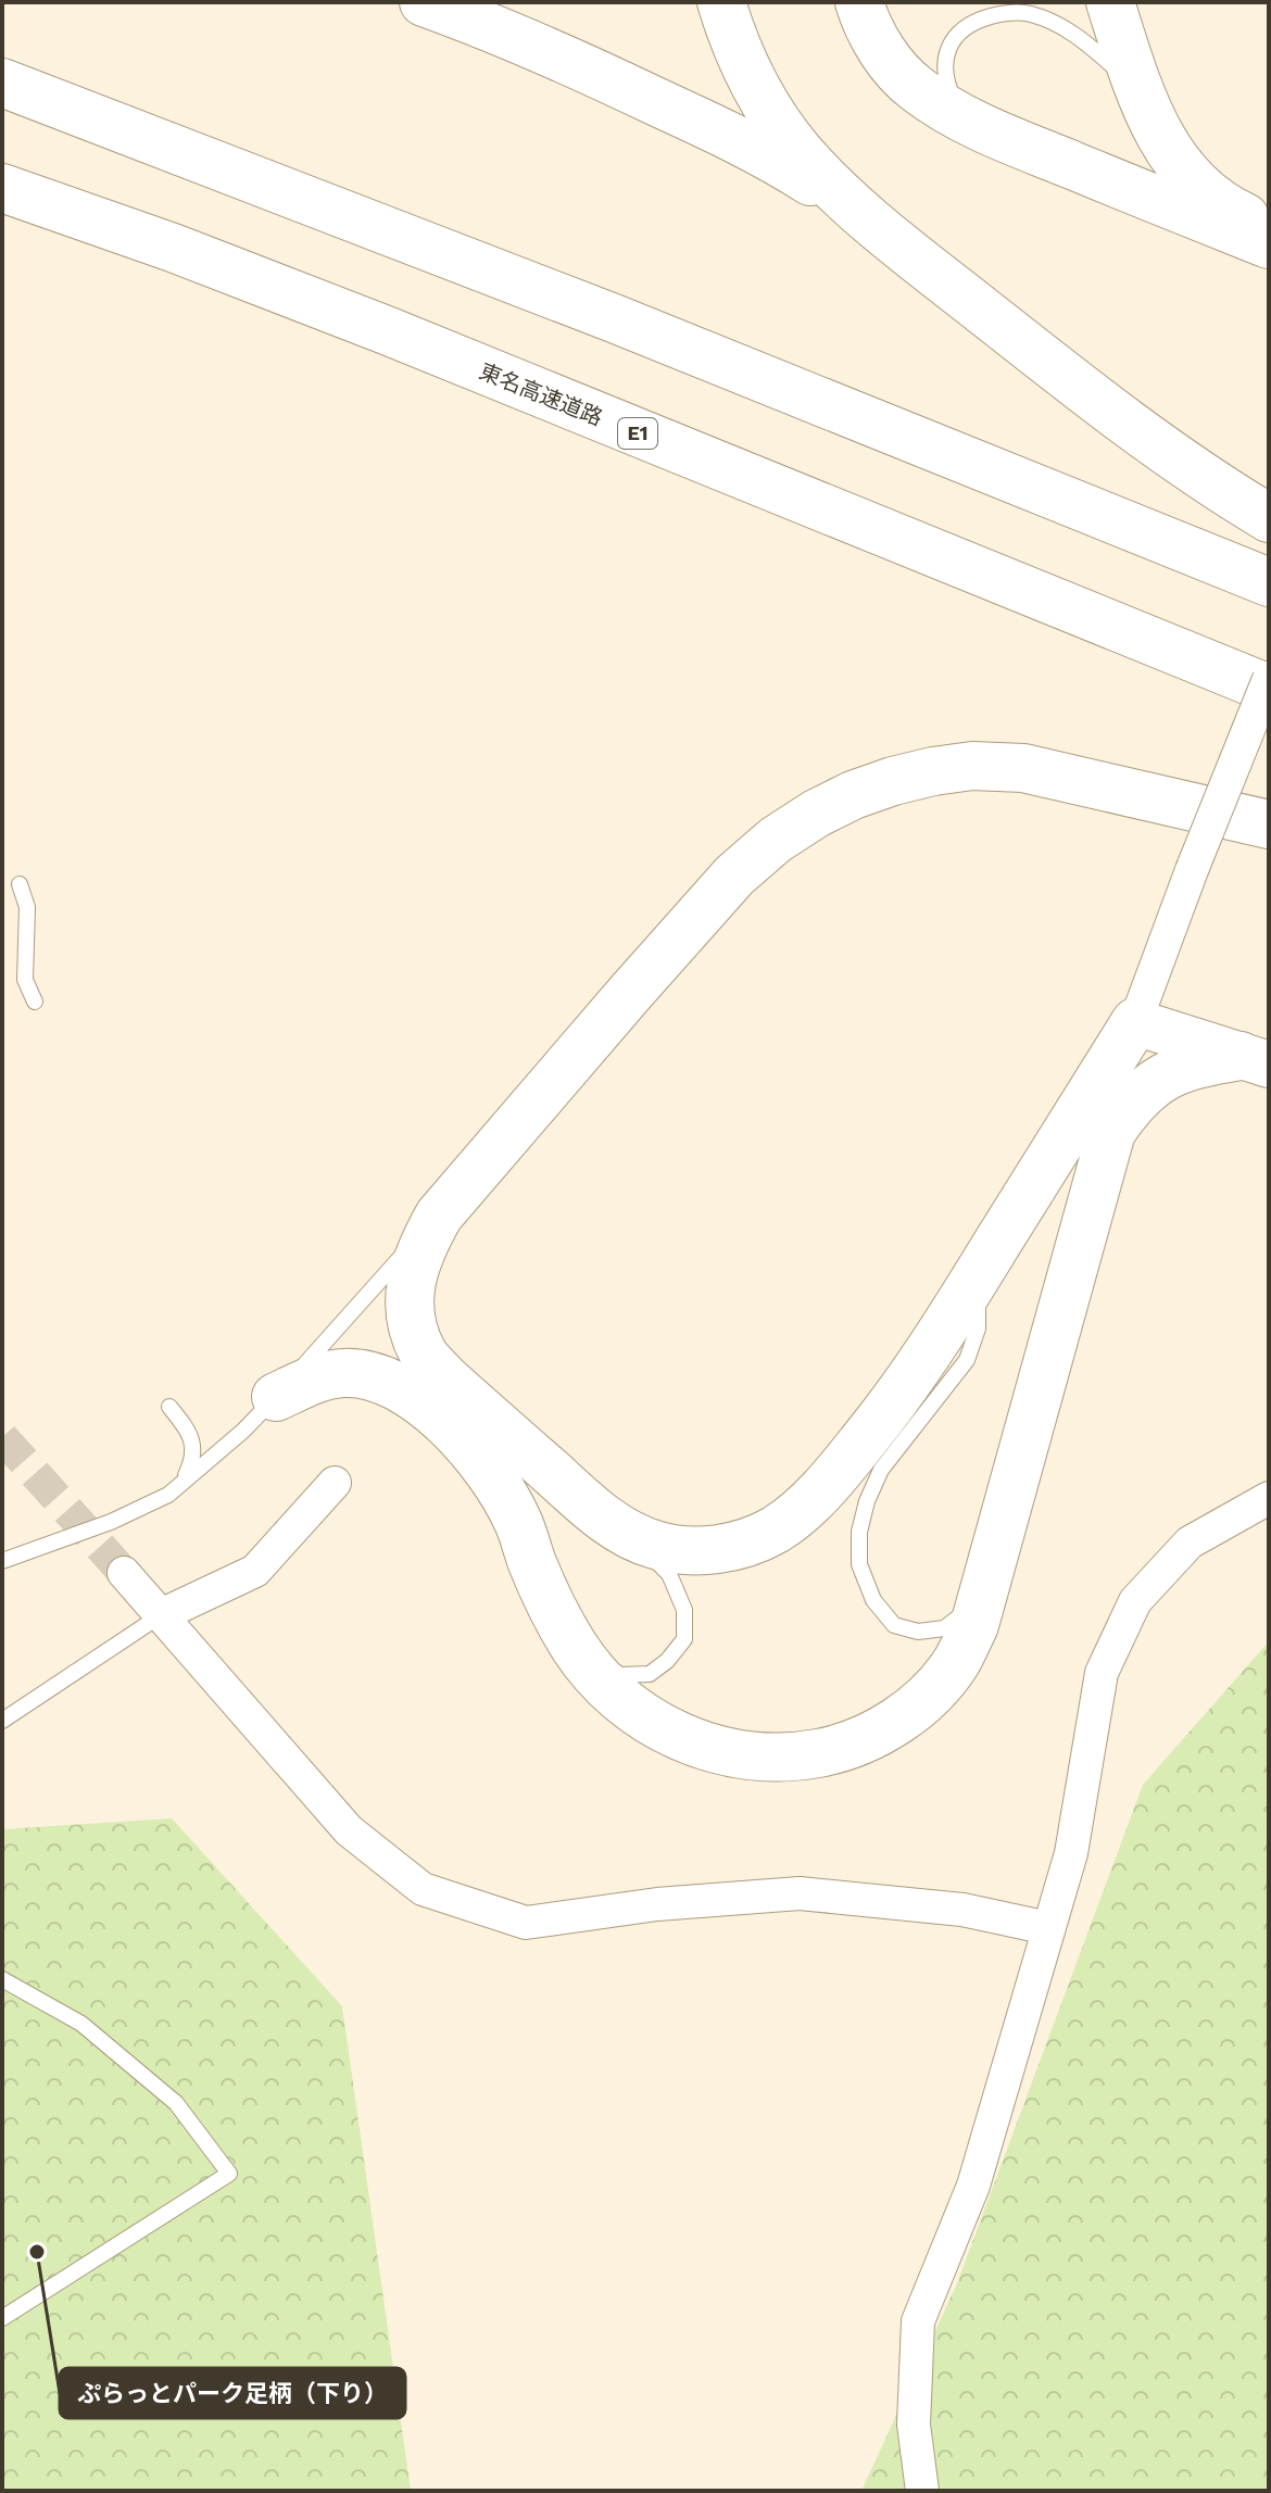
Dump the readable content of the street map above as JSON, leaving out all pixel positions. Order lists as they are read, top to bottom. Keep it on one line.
{"streets":{"highway":["東名高速道路","E1"]},"places":["ぷらっとパーク足柄（下り）"]}
